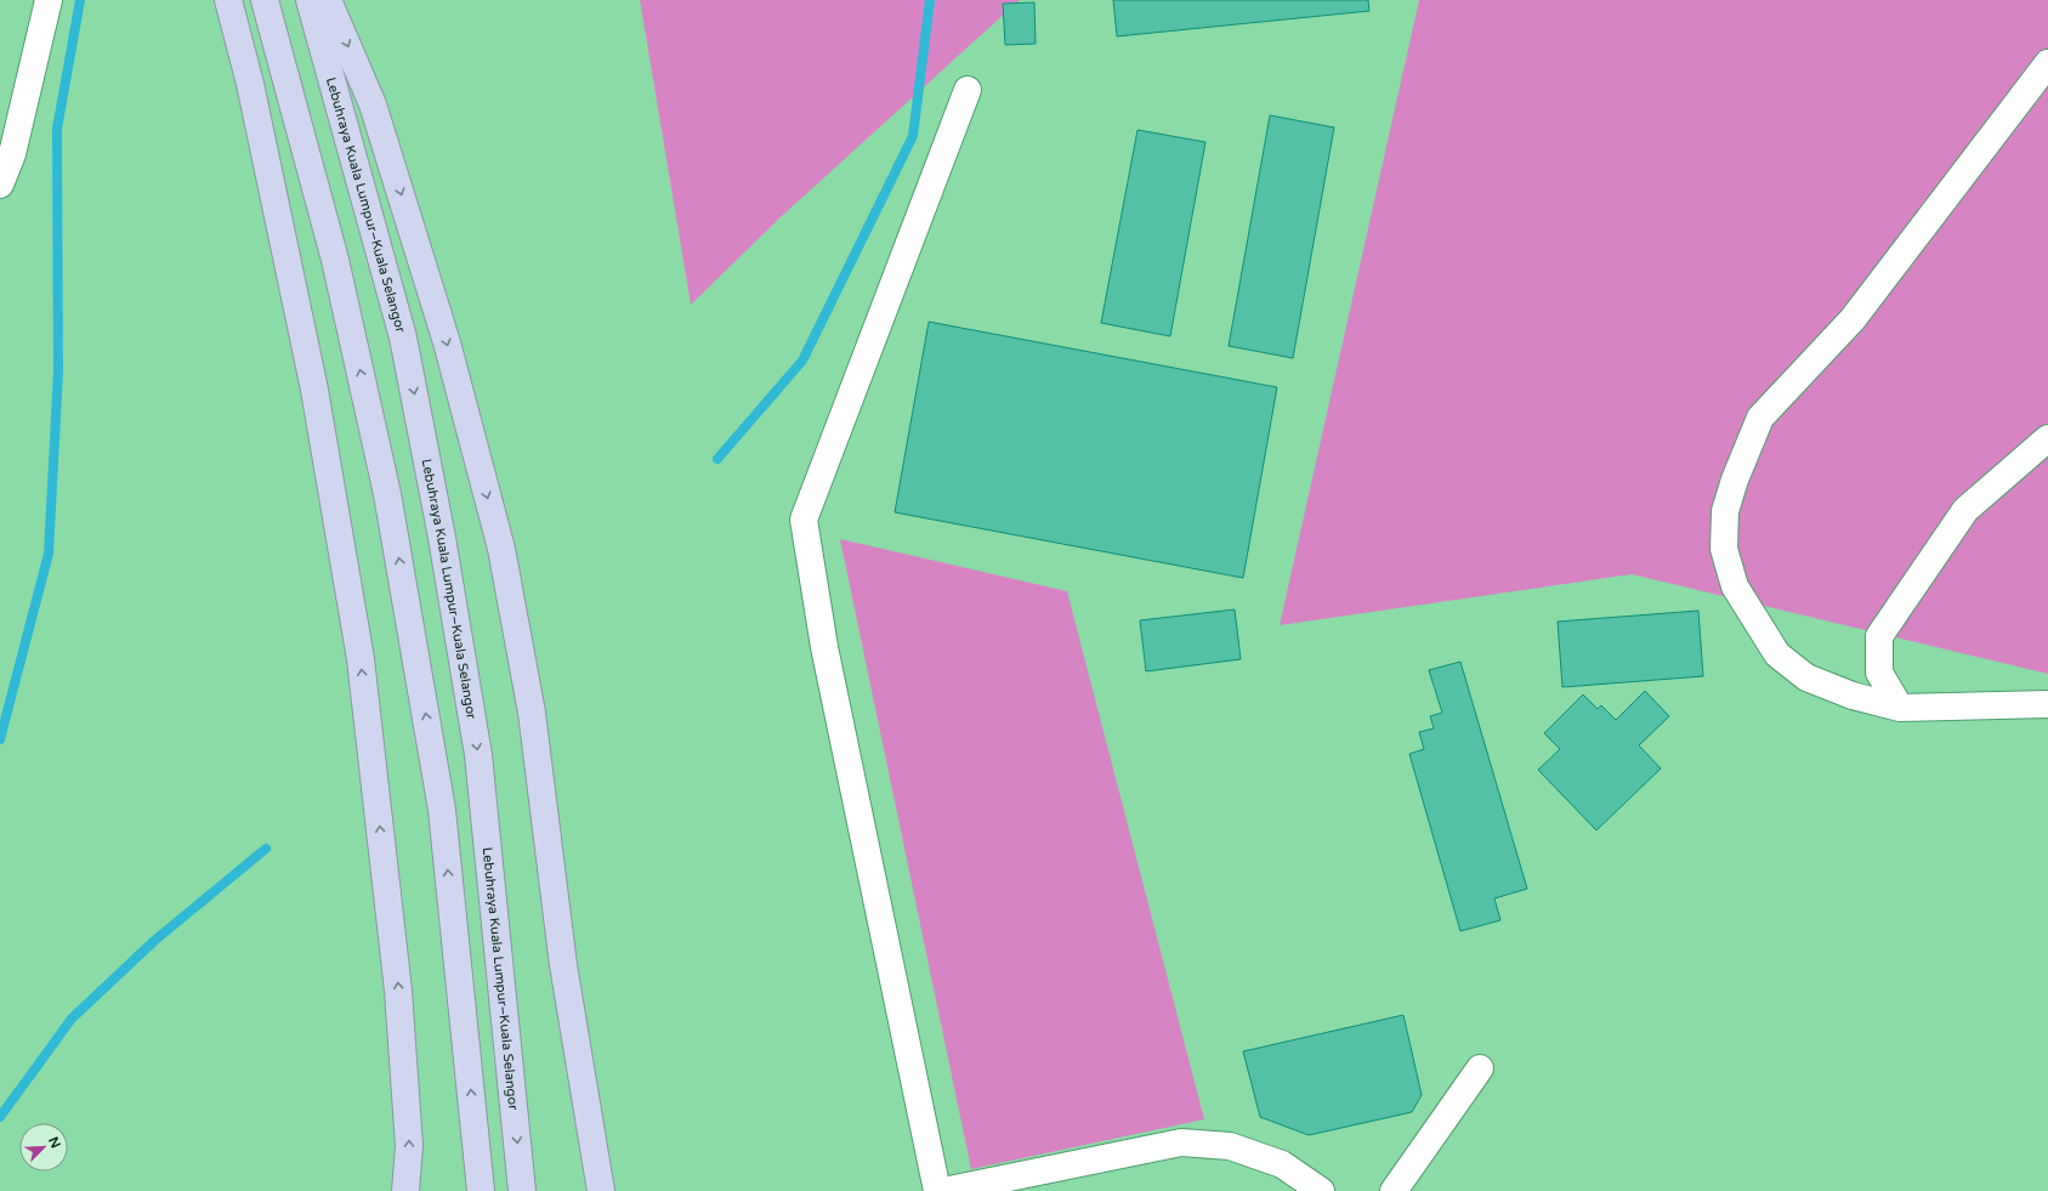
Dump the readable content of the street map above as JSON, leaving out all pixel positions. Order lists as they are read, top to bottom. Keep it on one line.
{"streets":{"highway":["Lebuhraya Kuala Lumpur–Kuala Selangor"]},"north":"top right"}
